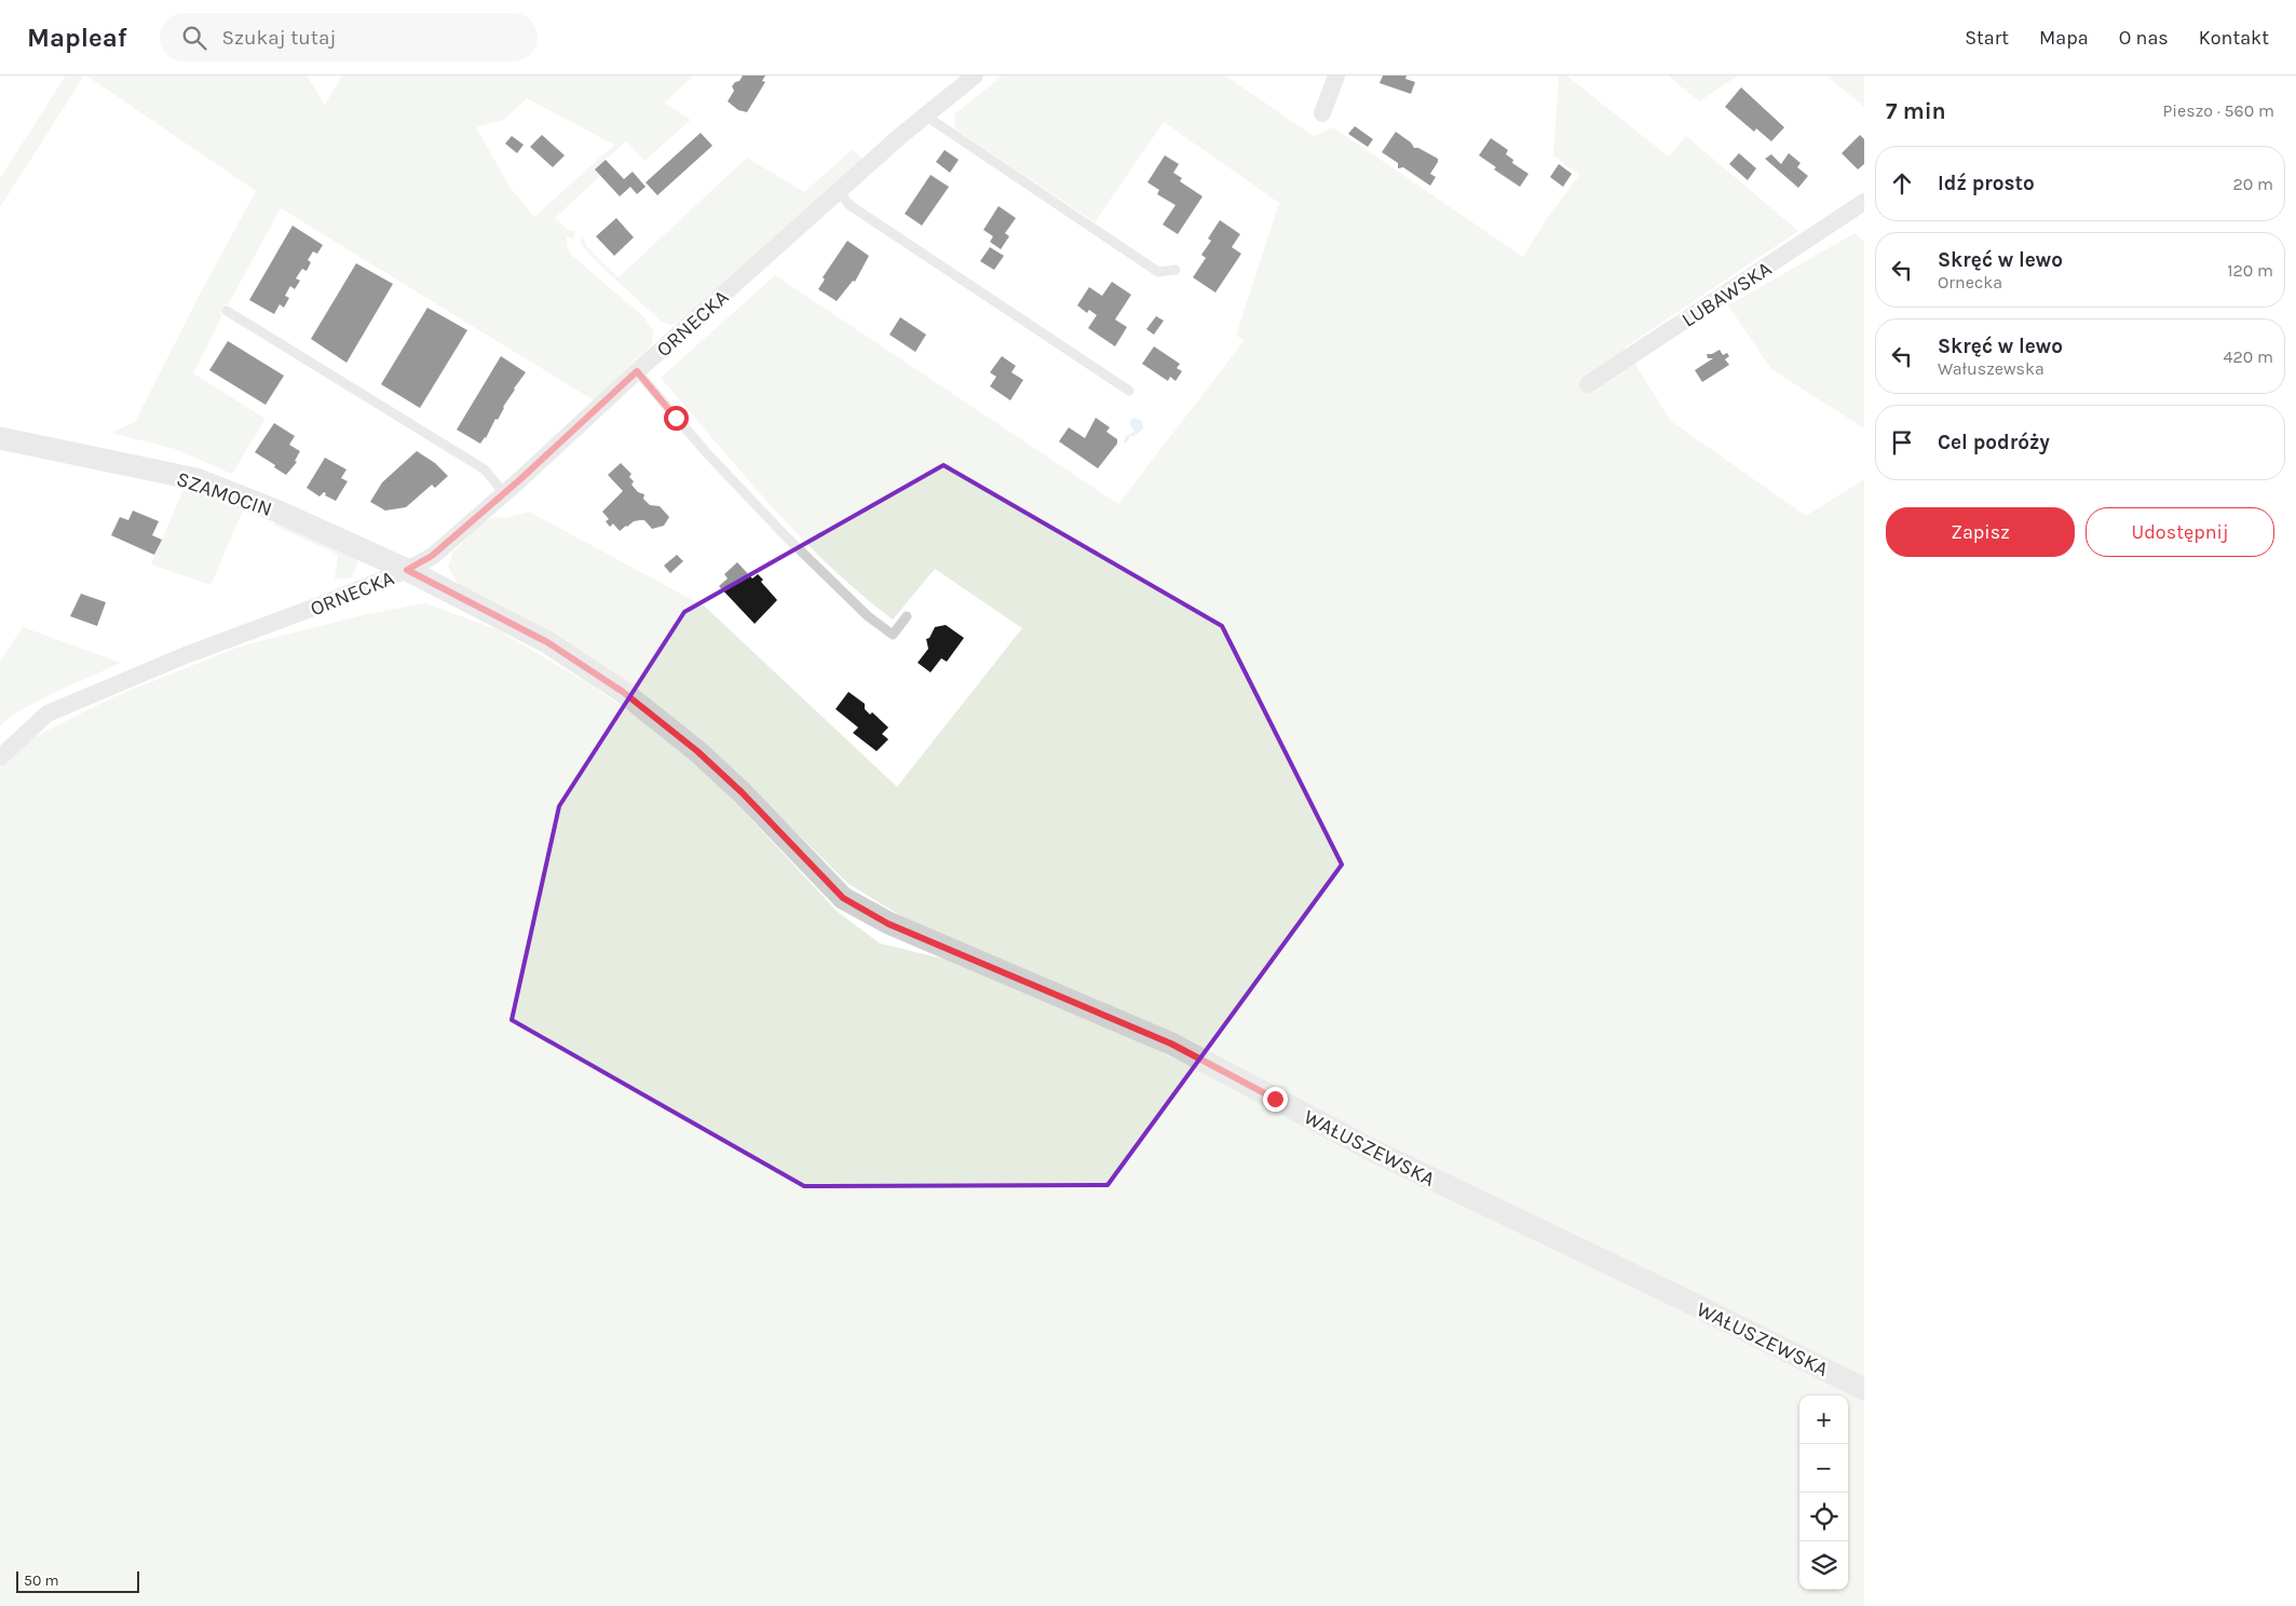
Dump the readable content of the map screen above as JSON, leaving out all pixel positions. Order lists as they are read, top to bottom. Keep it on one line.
{"streets":{"street":["LUBAWSKA","ORNECKA","SZAMOCIN","WAŁUSZEWSKA"]},"crossings":[["ORNECKA","SZAMOCIN"],["ORNECKA","WAŁUSZEWSKA"],["SZAMOCIN","WAŁUSZEWSKA"]],"scale_bar":"50 m","page":{"header":"Mapleaf","search":"Szukaj tutaj","nav":["Start","Mapa","O nas","Kontakt"],"heading":["7 min","Pieszo · 560 m"],"list":[["Idź prosto","20 m"],["Skręć w lewo","Ornecka","120 m"],["Skręć w lewo","Wałuszewska","420 m"],"Cel podróży"],"buttons":["Zapisz","Udostępnij"],"map_buttons":["+","−"],"scale":"50 m"}}
